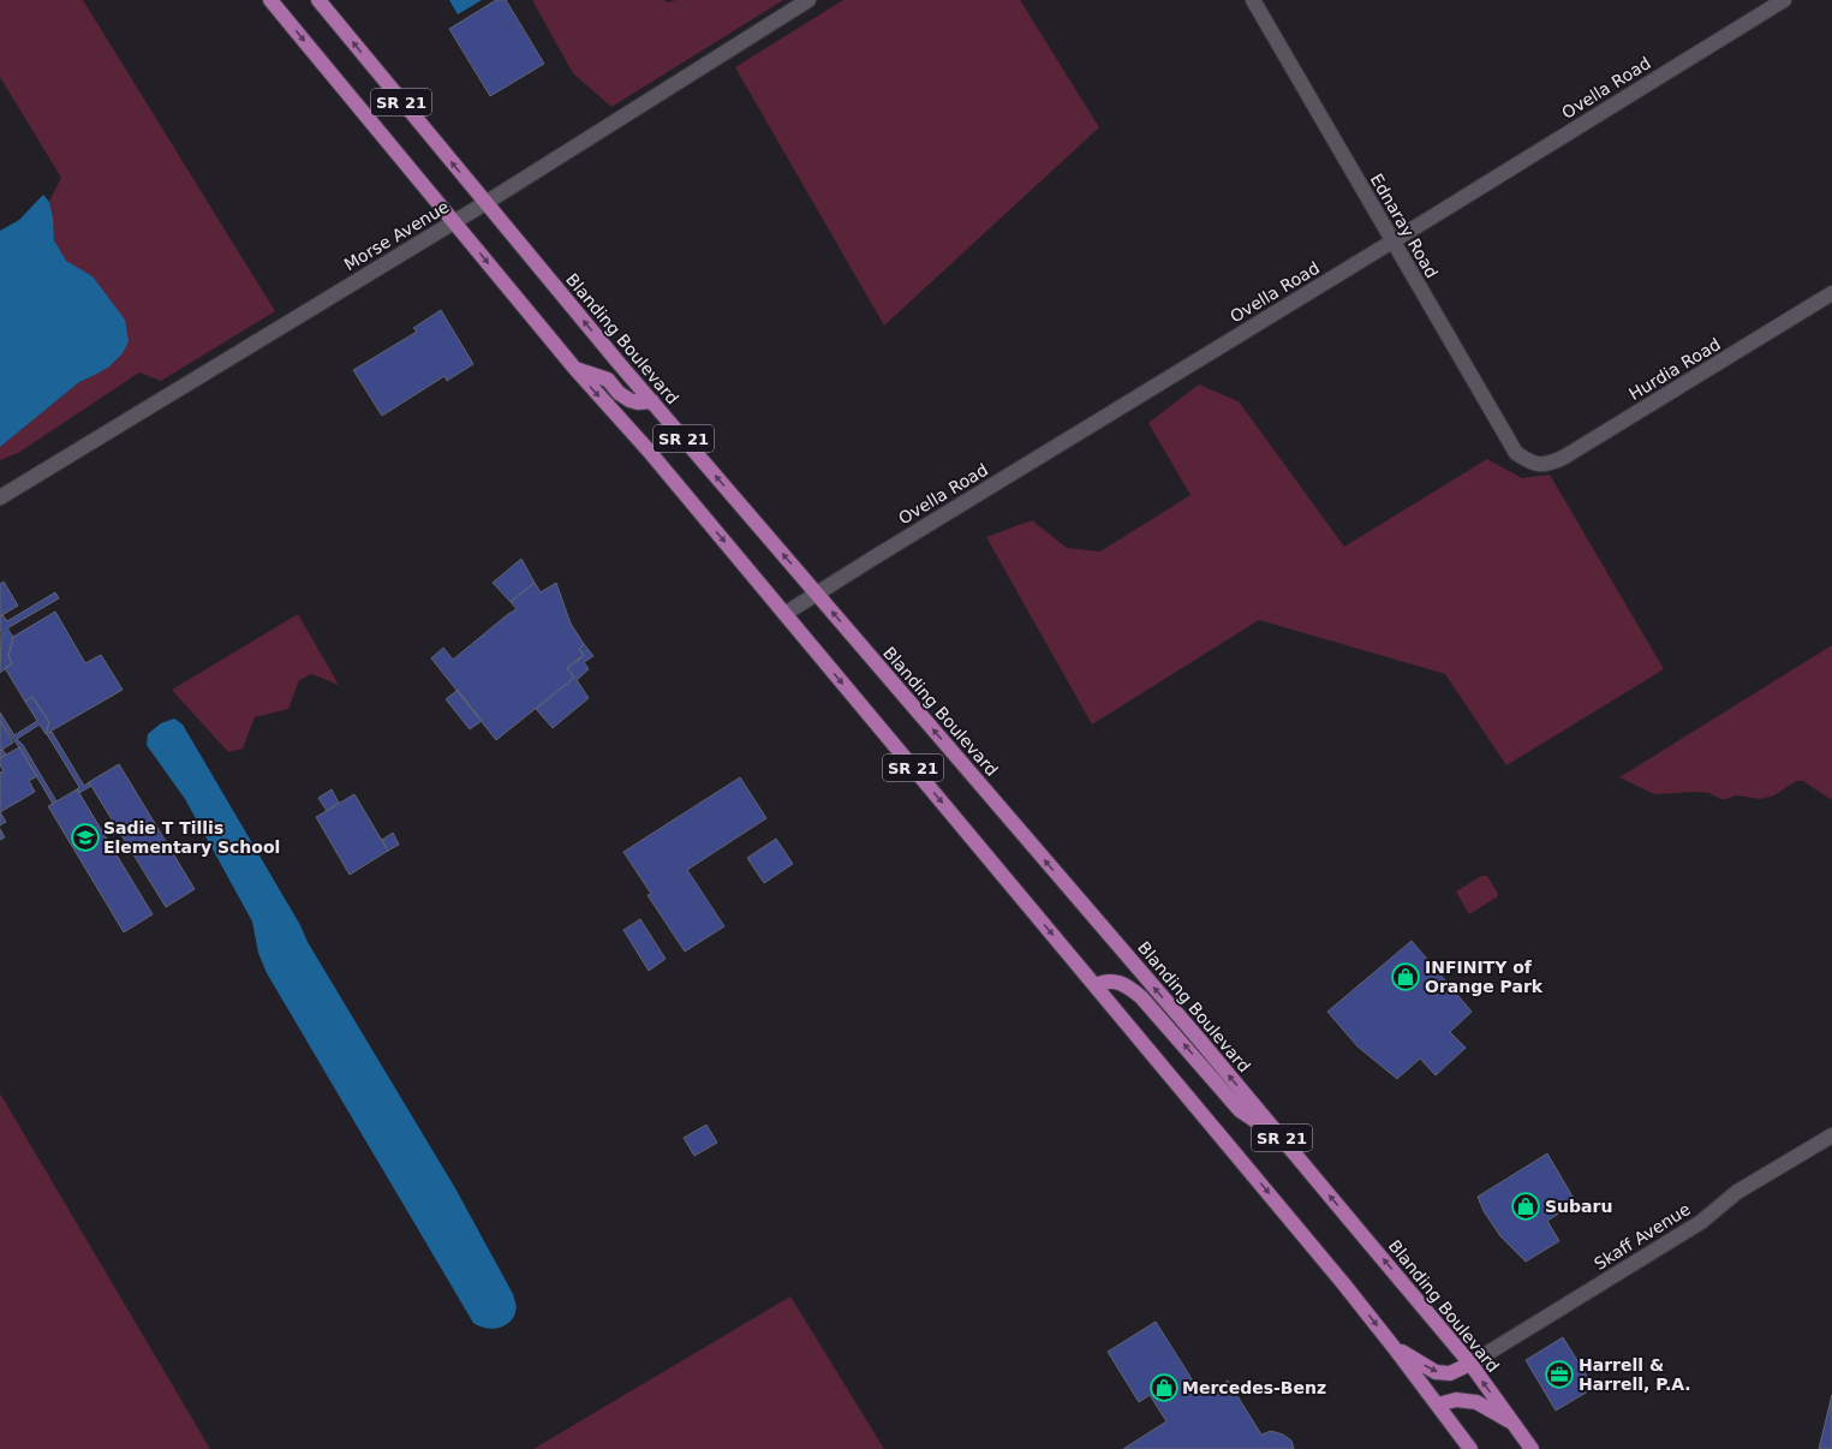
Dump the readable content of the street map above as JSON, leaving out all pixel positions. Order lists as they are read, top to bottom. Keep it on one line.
{"streets":{"main road":["SR 21","Blanding Boulevard"],"street":["Ovella Road","Ednaray Road","Morse Avenue","Hurdia Road","Skaff Avenue"]},"crossings":[["Ovella Road","SR 21"],["Ovella Road","Ednaray Road"],["Ovella Road","Blanding Boulevard"],["SR 21","Morse Avenue"],["Ednaray Road","Hurdia Road"],["Morse Avenue","Blanding Boulevard"],["Blanding Boulevard","Skaff Avenue"]],"places":{"school or university":["Sadie T Tillis Elementary School"],"shop":["INFINITY of Orange Park","Subaru","Mercedes-Benz"],"office":["Harrell & Harrell, P.A."]}}
